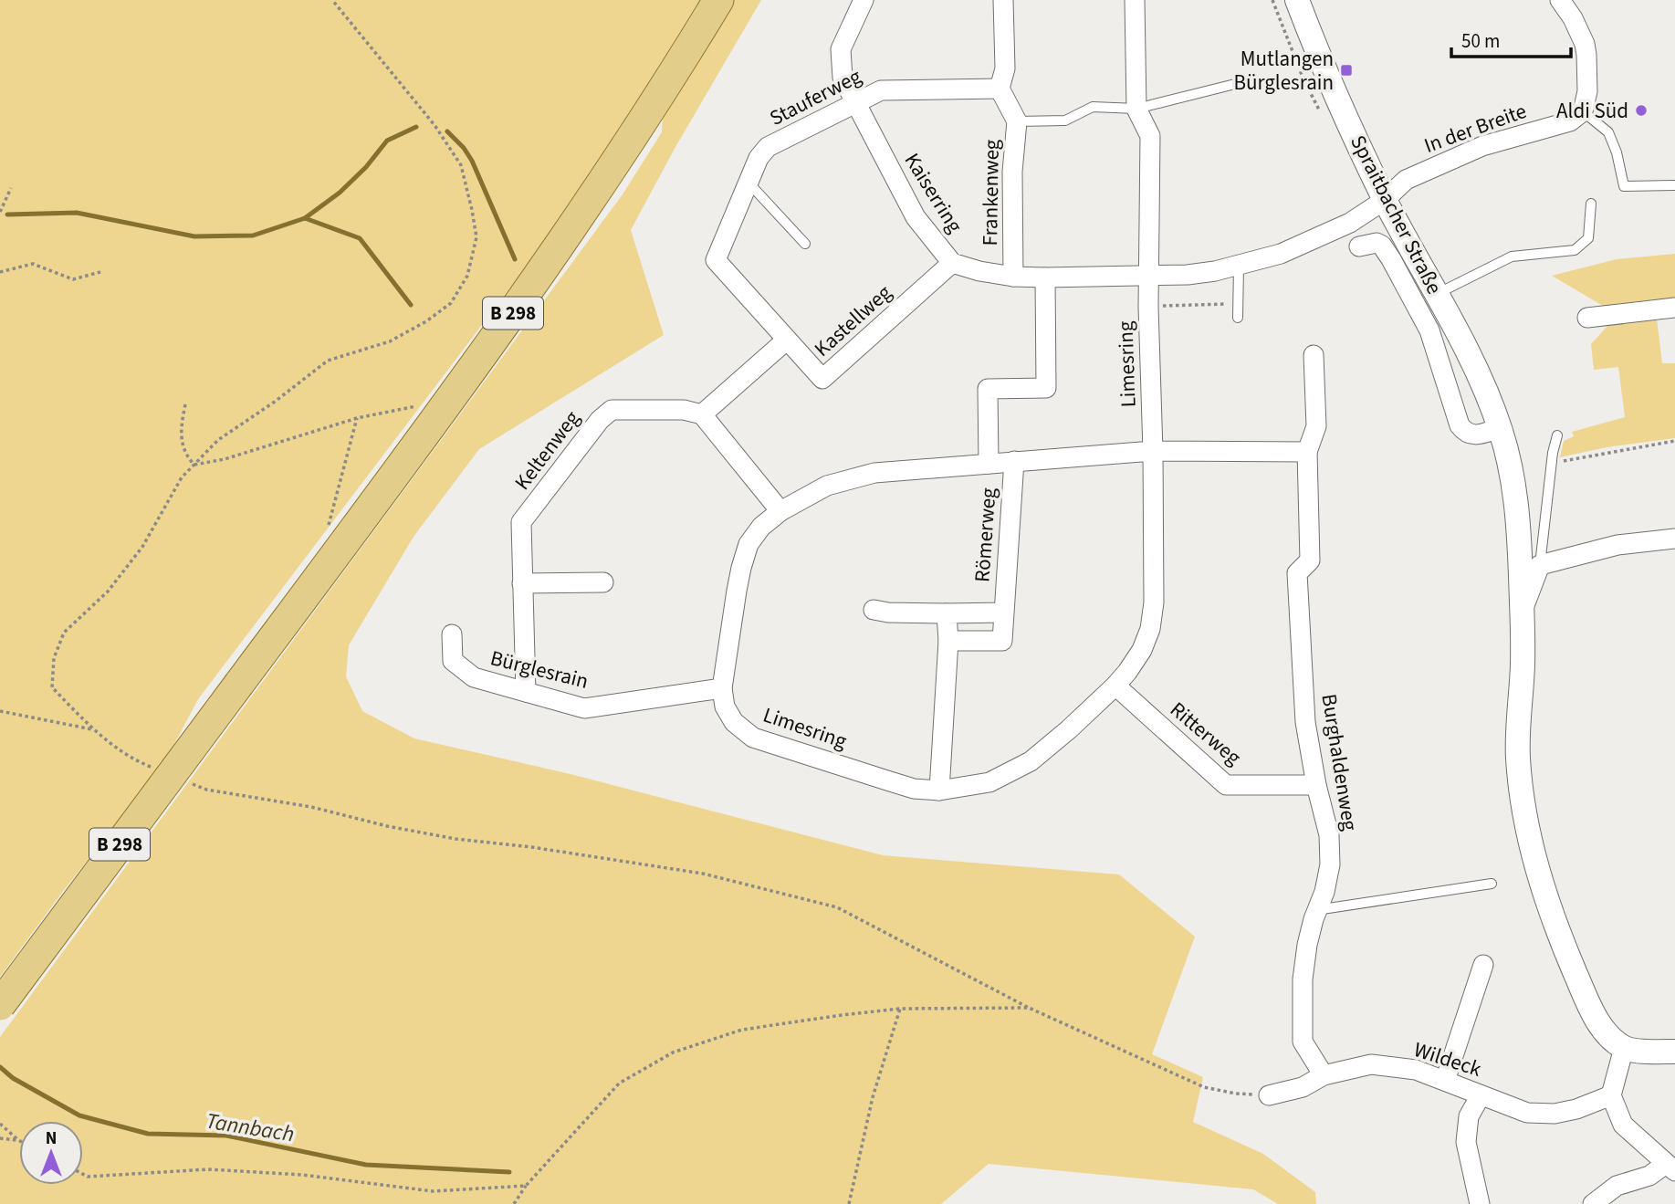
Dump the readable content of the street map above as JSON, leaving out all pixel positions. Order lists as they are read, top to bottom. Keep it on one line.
{"streets":{"main road":["B 298"],"street":["Stauferweg","In der Breite","Kaiserring","Frankenweg","Spraitbacher Straße","Kastellweg","Limesring","Keltenweg","Römerweg","Bürglesrain","Ritterweg","Burghaldenweg","Wildeck"]},"crossings":[["Stauferweg","Kaiserring"],["Stauferweg","Frankenweg"],["Stauferweg","Kastellweg"],["In der Breite","Kaiserring"],["In der Breite","Spraitbacher Straße"],["Kaiserring","Frankenweg"],["Kaiserring","Spraitbacher Straße"],["Kaiserring","Kastellweg"],["Kaiserring","Limesring"],["Kastellweg","Keltenweg"],["Limesring","Römerweg"],["Limesring","Bürglesrain"],["Limesring","Ritterweg"],["Keltenweg","Bürglesrain"],["Ritterweg","Burghaldenweg"],["Burghaldenweg","Wildeck"]],"water":["Tannbach"],"places":{"transit":["Mutlangen Bürglesrain"],"other":["Aldi Süd"]},"scale_bar":"50 m","north":"top"}
